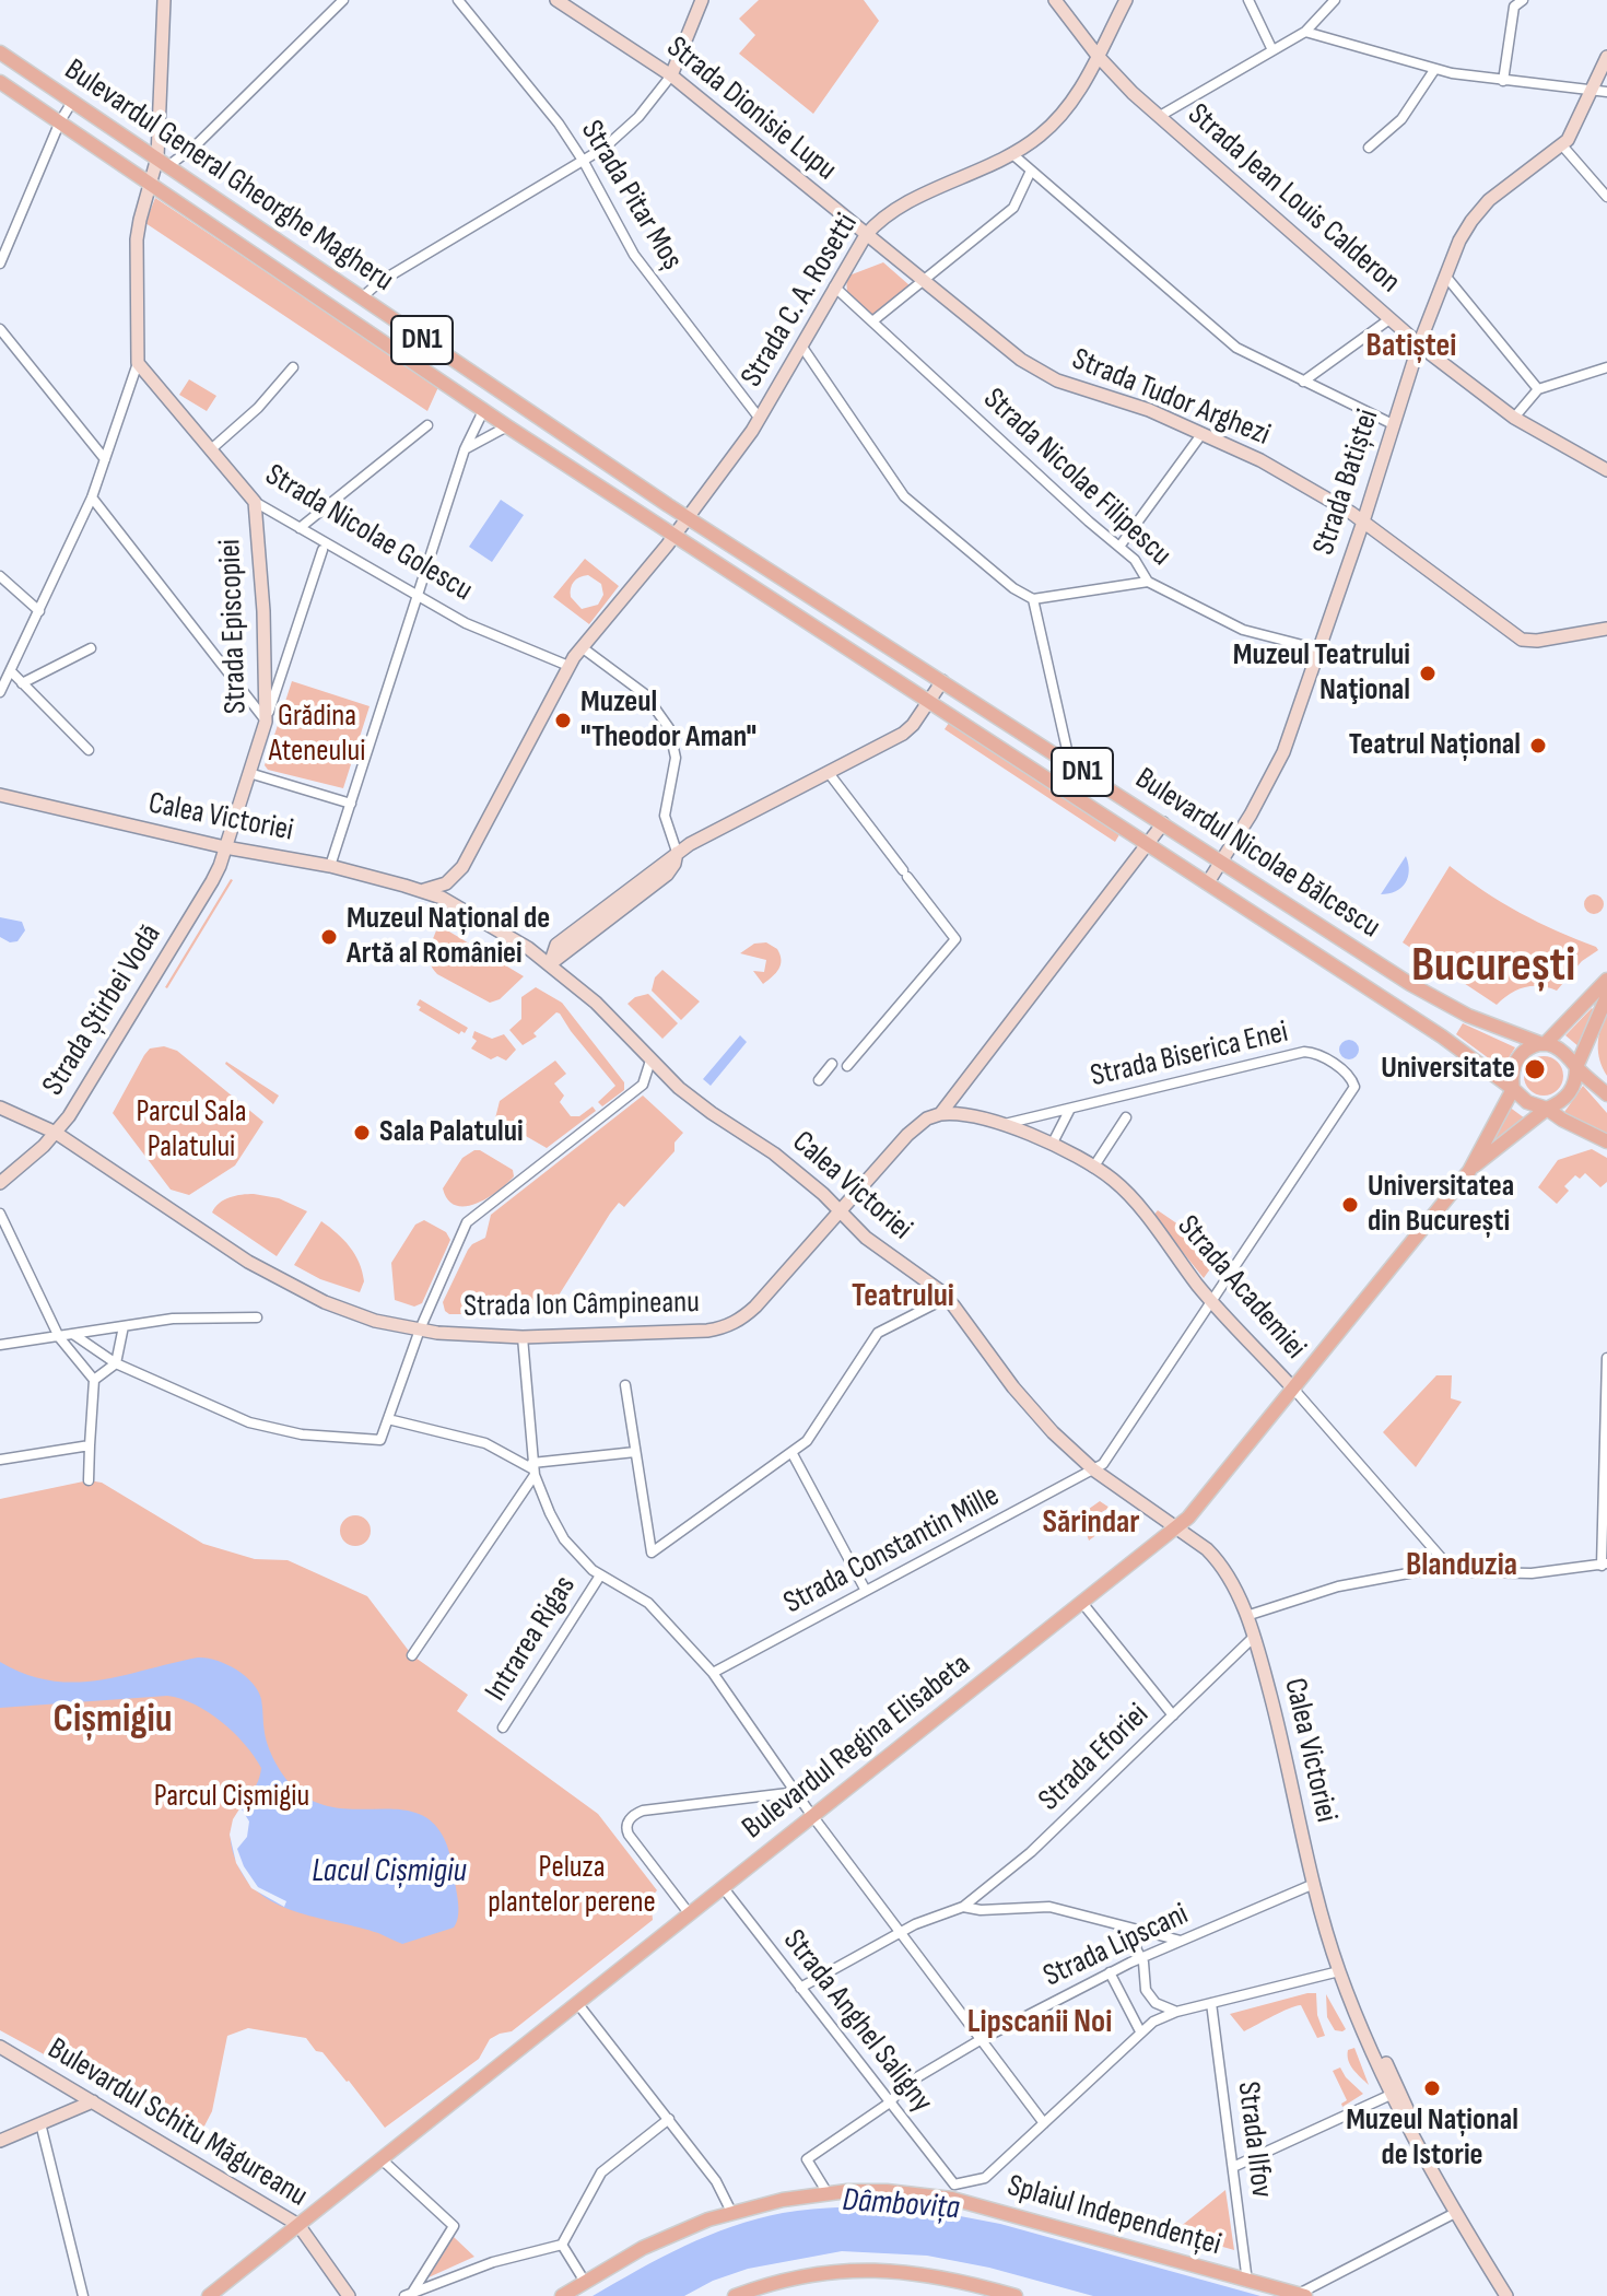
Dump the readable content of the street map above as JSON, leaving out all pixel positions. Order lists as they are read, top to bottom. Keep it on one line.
{"streets":{"main road":["Bulevardul General Gheorghe Magheru","DN1","Bulevardul Nicolae Bălcescu","Bulevardul Regina Elisabeta","Splaiul Independenței"],"street":["Strada Dionisie Lupu","Strada Pitar Moș","Strada Jean Louis Calderon","Strada C. A. Rosetti","Strada Tudor Arghezi","Strada Nicolae Filipescu","Strada Batiștei","Strada Nicolae Golescu","Strada Episcopiei","Calea Victoriei","Strada Știrbei Vodă","Strada Biserica Enei","Strada Academiei","Strada Ion Câmpineanu","Strada Constantin Mille","Intrarea Rigas","Strada Eforiei","Strada Lipscani","Strada Anghel Saligny","Bulevardul Schitu Măgureanu","Strada Ilfov"]},"crossings":[["Strada Dionisie Lupu","Strada C. A. Rosetti"],["Strada Dionisie Lupu","Strada Tudor Arghezi"],["Bulevardul General Gheorghe Magheru","Strada C. A. Rosetti"],["Bulevardul General Gheorghe Magheru","Bulevardul Nicolae Bălcescu"],["Strada Pitar Moș","Strada C. A. Rosetti"],["Strada Jean Louis Calderon","Strada C. A. Rosetti"],["Strada Jean Louis Calderon","Strada Batiștei"],["Strada C. A. Rosetti","Strada Tudor Arghezi"],["Strada C. A. Rosetti","Strada Nicolae Filipescu"],["Strada C. A. Rosetti","Bulevardul Nicolae Bălcescu"],["Strada Tudor Arghezi","Strada Batiștei"],["Strada Nicolae Filipescu","Strada Batiștei"],["Strada Batiștei","Bulevardul Nicolae Bălcescu"],["Strada Nicolae Golescu","Strada Episcopiei"],["Strada Episcopiei","Calea Victoriei"],["Strada Episcopiei","Strada Știrbei Vodă"],["Calea Victoriei","Strada Știrbei Vodă"],["Calea Victoriei","Strada Ion Câmpineanu"],["Calea Victoriei","Strada Constantin Mille"],["Calea Victoriei","Bulevardul Regina Elisabeta"],["Calea Victoriei","Strada Eforiei"],["Calea Victoriei","Strada Lipscani"],["Bulevardul Nicolae Bălcescu","Strada Ion Câmpineanu"],["Bulevardul Nicolae Bălcescu","Bulevardul Regina Elisabeta"],["Strada Știrbei Vodă","Strada Ion Câmpineanu"],["Strada Biserica Enei","Strada Academiei"],["Strada Biserica Enei","Strada Constantin Mille"],["Strada Academiei","Strada Ion Câmpineanu"],["Strada Academiei","Strada Constantin Mille"],["Strada Academiei","Bulevardul Regina Elisabeta"],["Bulevardul Regina Elisabeta","Strada Anghel Saligny"],["Bulevardul Regina Elisabeta","Bulevardul Schitu Măgureanu"],["Strada Lipscani","Strada Anghel Saligny"],["Strada Lipscani","Splaiul Independenței"],["Strada Anghel Saligny","Splaiul Independenței"],["Strada Ilfov","Splaiul Independenței"]],"districts":["Batiștei","București","Teatrului","Sărindar","Blanduzia","Cișmigiu","Lipscanii Noi"],"water":["Lacul Cișmigiu","Dâmbovița"],"parks":["Grădina Ateneului","Parcul Sala Palatului","Parcul Cișmigiu","Peluza plantelor perene"],"places":["Muzeul Teatrului Naţional","Muzeul \"Theodor Aman\"","Teatrul Național","Muzeul Național de Artă al României","Universitate","Sala Palatului","Universitatea din București","Muzeul Național de Istorie"]}
